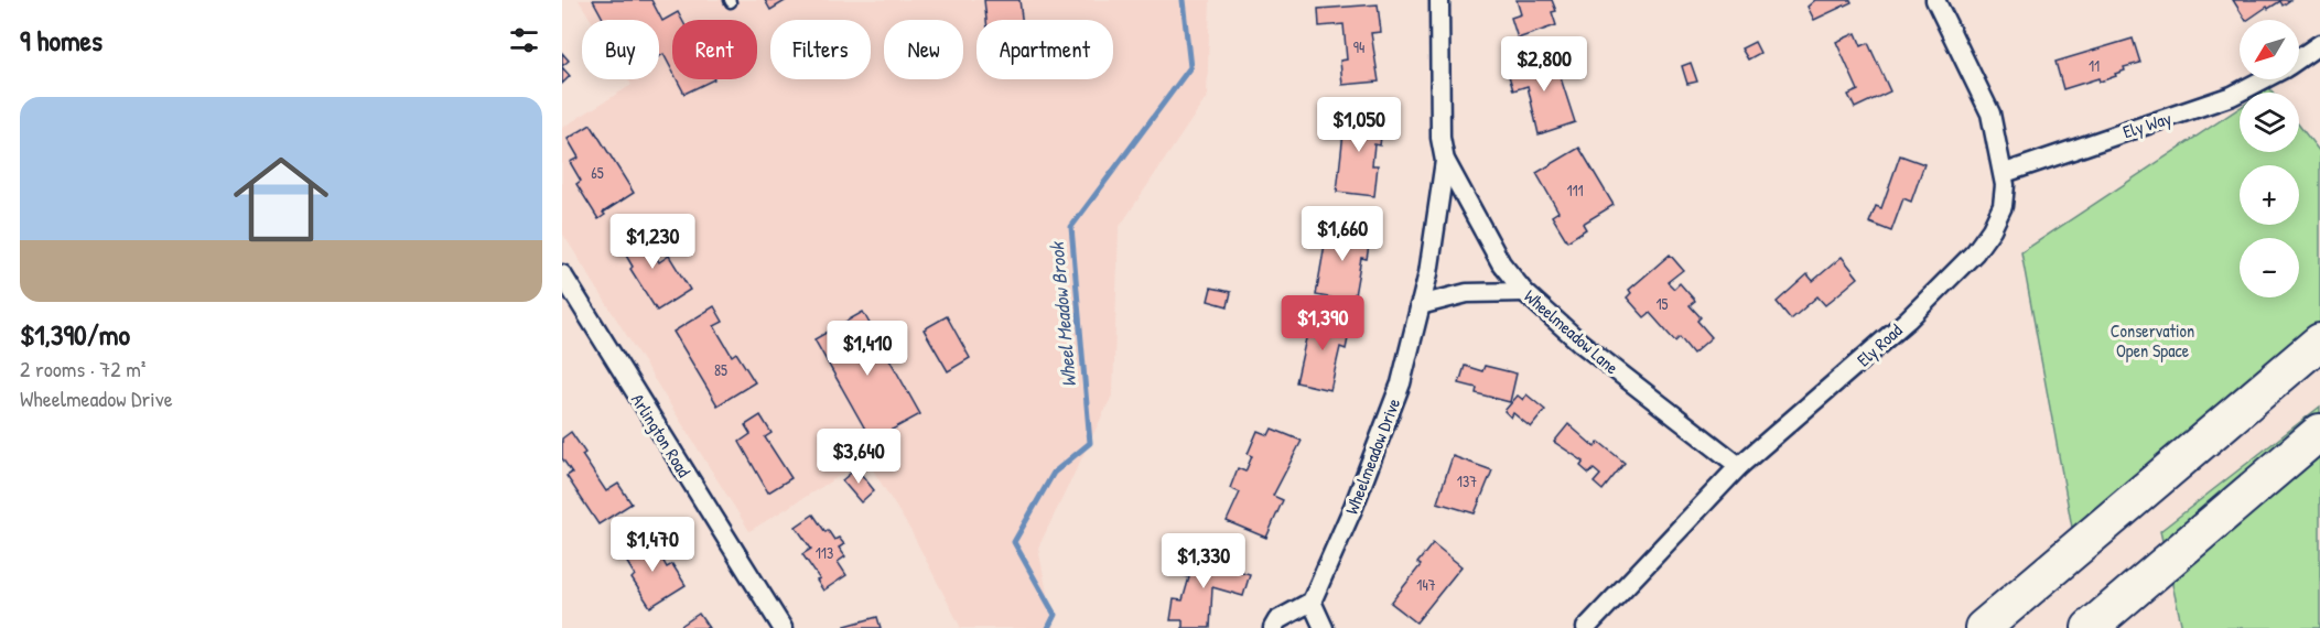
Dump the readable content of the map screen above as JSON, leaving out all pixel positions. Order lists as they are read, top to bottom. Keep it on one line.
{"streets":{"street":["Ely Way","Wheelmeadow Lane","Ely Road","Arlington Road","Wheelmeadow Drive"]},"crossings":[["Ely Way","Ely Road"],["Wheelmeadow Lane","Ely Road"],["Wheelmeadow Lane","Wheelmeadow Drive"]],"water":["Wheel Meadow Brook"],"parks":["Conservation Open Space"],"house_numbers":["94","11","65","111","15","85","137","113","147"],"north":"bottom left","page":{"heading":"9 homes","map_buttons":["+","−"],"chip":["Buy","Rent","Filters","New","Apartment"],"price":["$2,800","$1,050","$1,660","$1,230","$1,390","$1,410","$3,640","$1,470","$1,330"],"list":[{"name":"$1,390/mo","note":"2 rooms · 72 m² · Wheelmeadow Drive"}]}}
